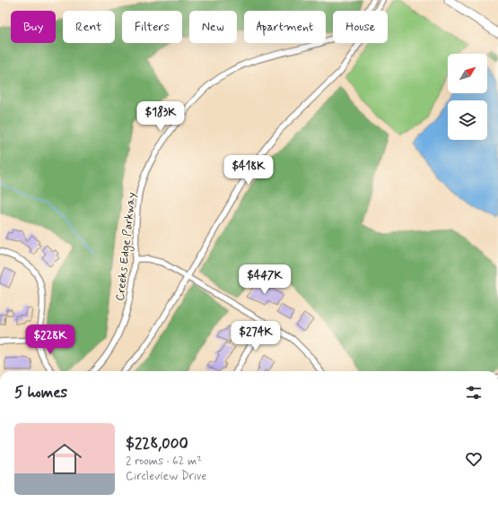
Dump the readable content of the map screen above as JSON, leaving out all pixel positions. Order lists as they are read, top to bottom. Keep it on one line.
{"streets":{"street":["Creeks Edge Parkway"]},"north":"top right","page":{"chip":["Buy","Rent","Filters","New","Apartment","House"],"price":["$183K","$418K","$447K","$274K","$228K"],"heading":"5 homes","list":[{"name":"$228,000","note":"2 rooms · 62 m² · Circleview Drive"}]}}
